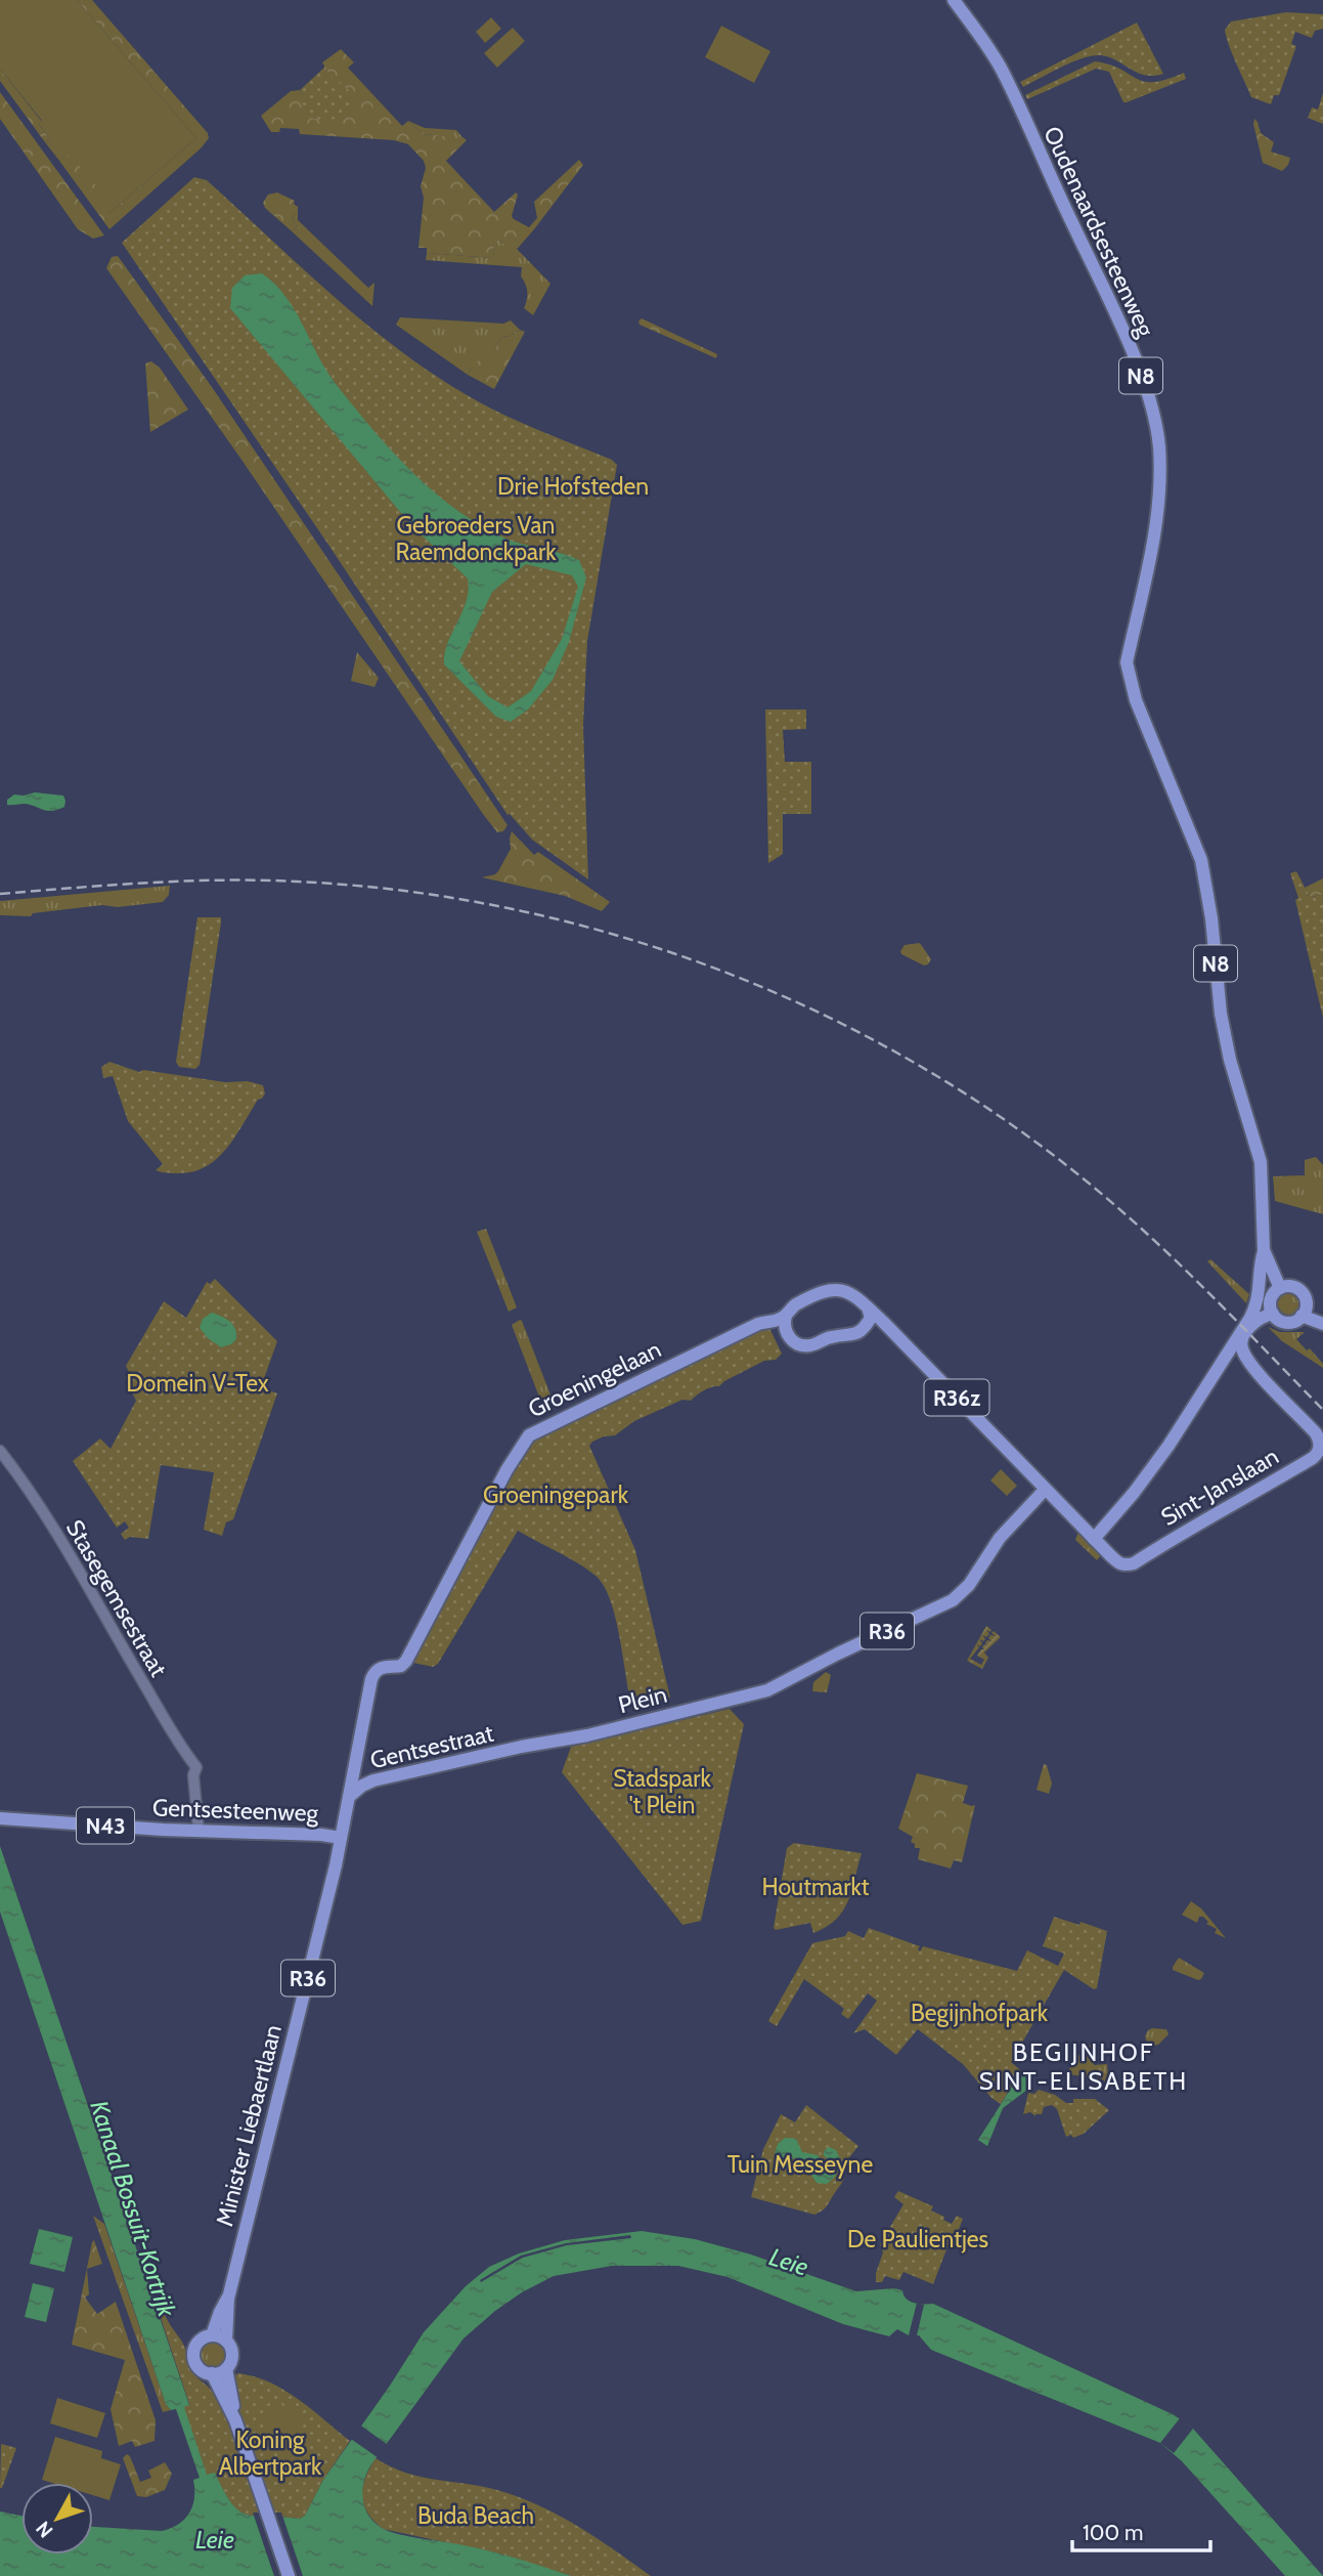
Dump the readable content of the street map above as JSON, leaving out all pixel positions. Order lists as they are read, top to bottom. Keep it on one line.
{"streets":{"main road":["Oudenaardsesteenweg","N8","Groeningelaan","R36z","Sint-Janslaan","R36","Plein","Gentsestraat","Gentsesteenweg","N43","Minister Liebaertlaan"],"street":["Stasegemsestraat"]},"crossings":[["Oudenaardsesteenweg","N8"],["Groeningelaan","R36z"],["Groeningelaan","R36"],["Groeningelaan","Gentsestraat"],["R36z","Plein"],["Stasegemsestraat","Gentsesteenweg"],["R36","Gentsestraat"],["R36","Gentsesteenweg"],["R36","Minister Liebaertlaan"],["Plein","Gentsestraat"],["Gentsesteenweg","Minister Liebaertlaan"]],"districts":["BEGIJNHOF SINT-ELISABETH"],"water":["Kanaal Bossuit-Kortrijk","Leie"],"parks":["Drie Hofsteden","Gebroeders Van Raemdonckpark","Domein V-Tex","Groeningepark","Stadspark 't Plein","Houtmarkt","Begijnhofpark","Tuin Messeyne","De Paulientjes","Koning Albertpark","Buda Beach"],"scale_bar":"100 m","north":"bottom left"}
